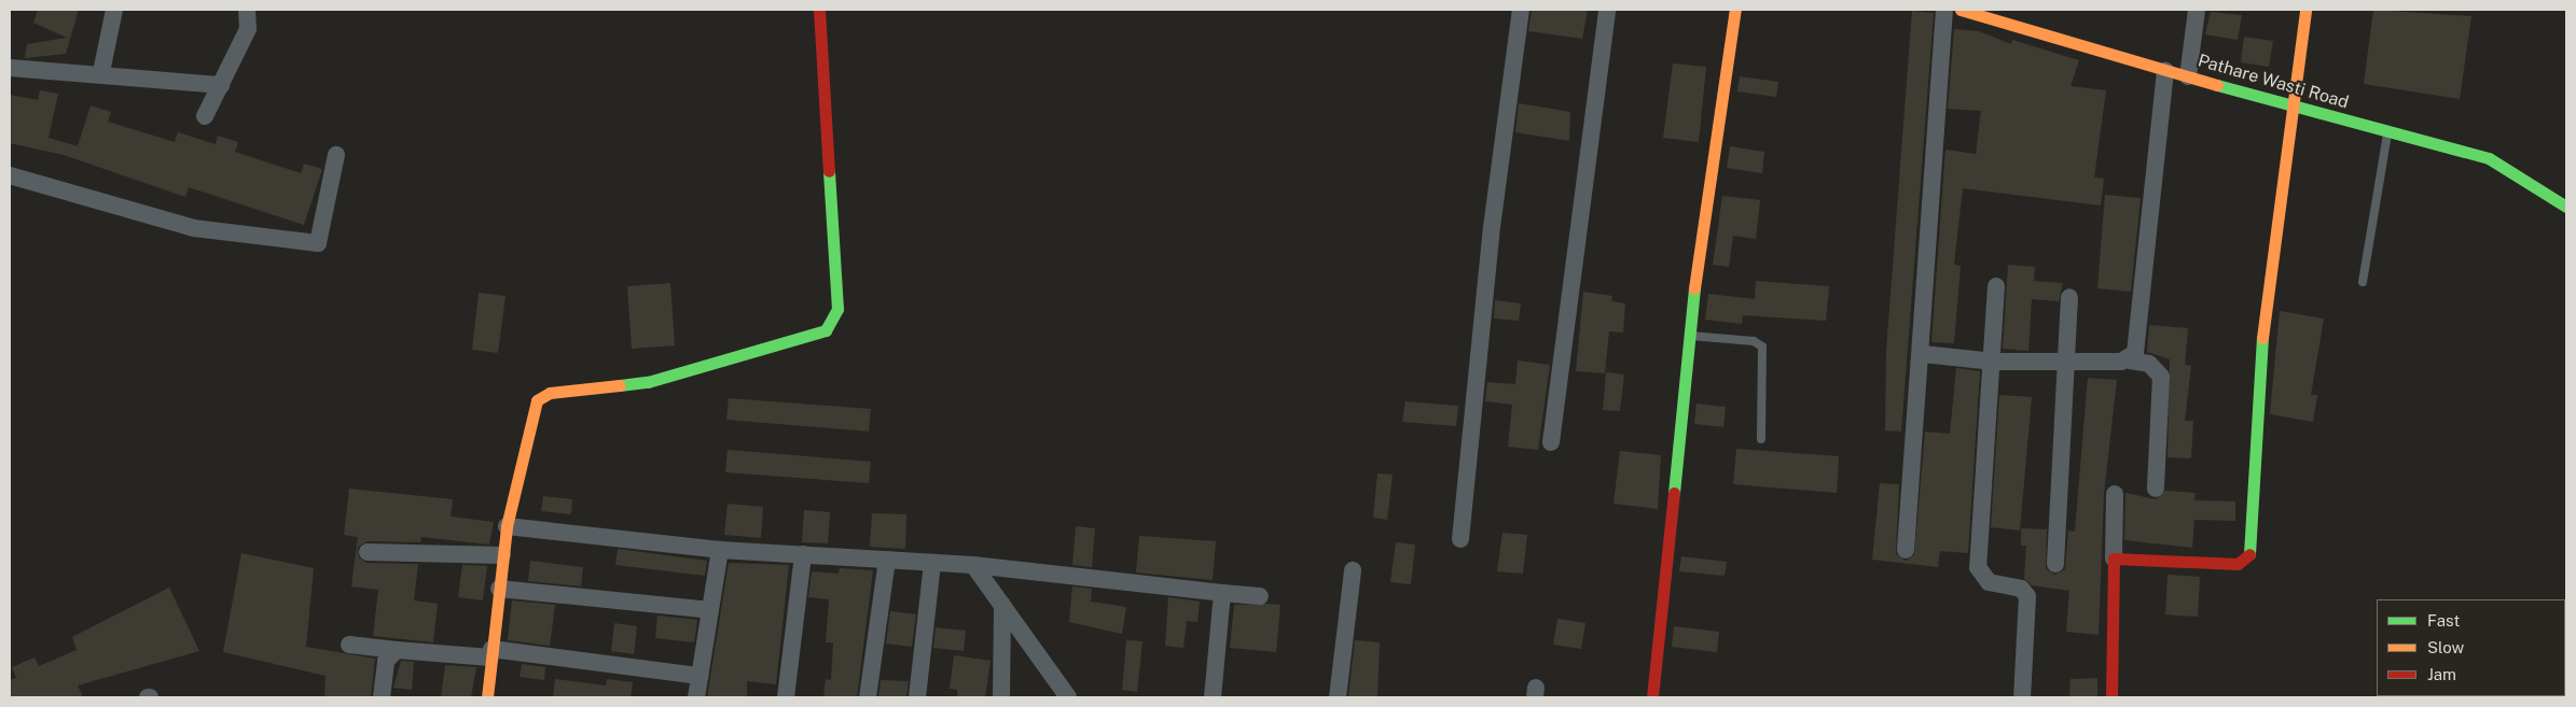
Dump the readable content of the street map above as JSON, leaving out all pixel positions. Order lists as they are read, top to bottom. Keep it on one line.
{"streets":{"street":["Pathare Wasti Road"]},"legend":["Fast","Slow","Jam"]}
